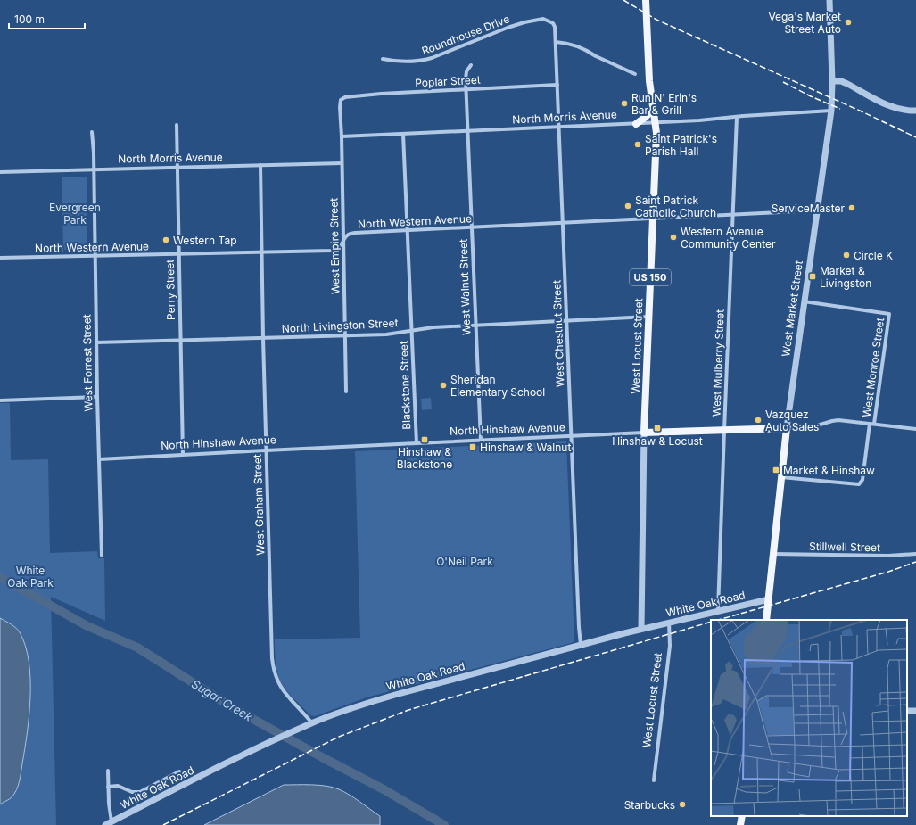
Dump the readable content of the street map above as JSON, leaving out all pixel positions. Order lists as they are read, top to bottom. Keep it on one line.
{"streets":{"main road":["US 150","West Market Street","West Locust Street","North Hinshaw Avenue"],"street":["Roundhouse Drive","Poplar Street","North Morris Avenue","North Western Avenue","West Empire Street","West Walnut Street","Perry Street","North Livingston Street","West Chestnut Street","West Forrest Street","West Mulberry Street","West Monroe Street","Blackstone Street","West Graham Street","Stillwell Street","White Oak Road"]},"crossings":[["Roundhouse Drive","West Chestnut Street"],["Poplar Street","West Empire Street"],["Poplar Street","West Walnut Street"],["Poplar Street","West Chestnut Street"],["North Morris Avenue","West Empire Street"],["North Morris Avenue","West Walnut Street"],["North Morris Avenue","Perry Street"],["North Morris Avenue","West Market Street"],["North Morris Avenue","West Chestnut Street"],["North Morris Avenue","West Locust Street"],["North Morris Avenue","West Forrest Street"],["North Morris Avenue","West Mulberry Street"],["North Morris Avenue","Blackstone Street"],["North Morris Avenue","West Graham Street"],["North Western Avenue","West Empire Street"],["North Western Avenue","West Walnut Street"],["North Western Avenue","Perry Street"],["North Western Avenue","West Market Street"],["North Western Avenue","West Chestnut Street"],["North Western Avenue","West Locust Street"],["North Western Avenue","West Forrest Street"],["North Western Avenue","West Mulberry Street"],["North Western Avenue","Blackstone Street"],["North Western Avenue","West Graham Street"],["West Empire Street","North Livingston Street"],["West Walnut Street","North Livingston Street"],["West Walnut Street","North Hinshaw Avenue"],["Perry Street","North Livingston Street"],["Perry Street","North Hinshaw Avenue"],["West Market Street","West Monroe Street"],["West Market Street","North Hinshaw Avenue"],["West Market Street","Stillwell Street"],["West Market Street","White Oak Road"],["North Livingston Street","West Chestnut Street"],["North Livingston Street","West Locust Street"],["North Livingston Street","West Forrest Street"],["North Livingston Street","Blackstone Street"],["North Livingston Street","West Graham Street"],["West Chestnut Street","North Hinshaw Avenue"],["West Chestnut Street","White Oak Road"],["West Locust Street","North Hinshaw Avenue"],["West Locust Street","White Oak Road"],["West Forrest Street","North Hinshaw Avenue"],["West Mulberry Street","North Hinshaw Avenue"],["West Mulberry Street","White Oak Road"],["West Monroe Street","North Hinshaw Avenue"],["Blackstone Street","North Hinshaw Avenue"],["North Hinshaw Avenue","West Graham Street"],["West Graham Street","White Oak Road"]],"water":["Sugar Creek"],"parks":["Evergreen Park","O'Neil Park","White Oak Park"],"places":{"other":["Vega's Market Street Auto","Run N' Erin's Bar & Grill","Saint Patrick's Parish Hall","Saint Patrick Catholic Church","ServiceMaster","Western Avenue Community Center","Western Tap","Circle K","Sheridan Elementary School","Vazquez Auto Sales","Starbucks"],"transit":["Market & Livingston","Hinshaw & Locust","Hinshaw & Blackstone","Hinshaw & Walnut","Market & Hinshaw"]},"scale_bar":"100 m"}
